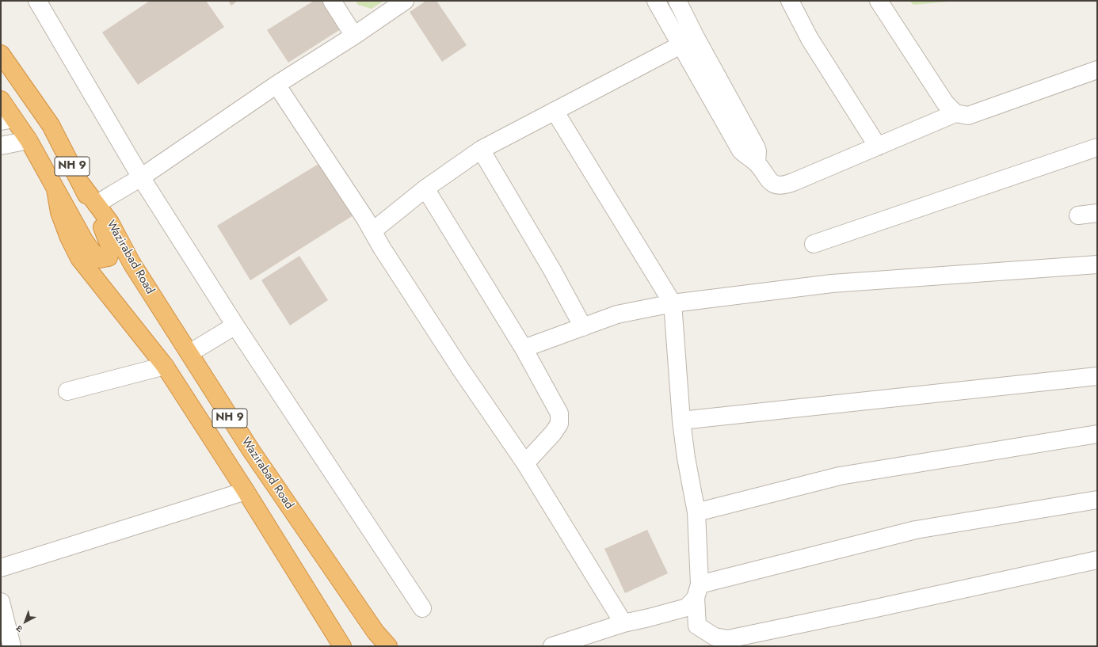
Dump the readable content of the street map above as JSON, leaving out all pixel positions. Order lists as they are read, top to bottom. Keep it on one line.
{"streets":{"highway":["NH 9","Wazirabad Road"]},"north":"bottom left"}
